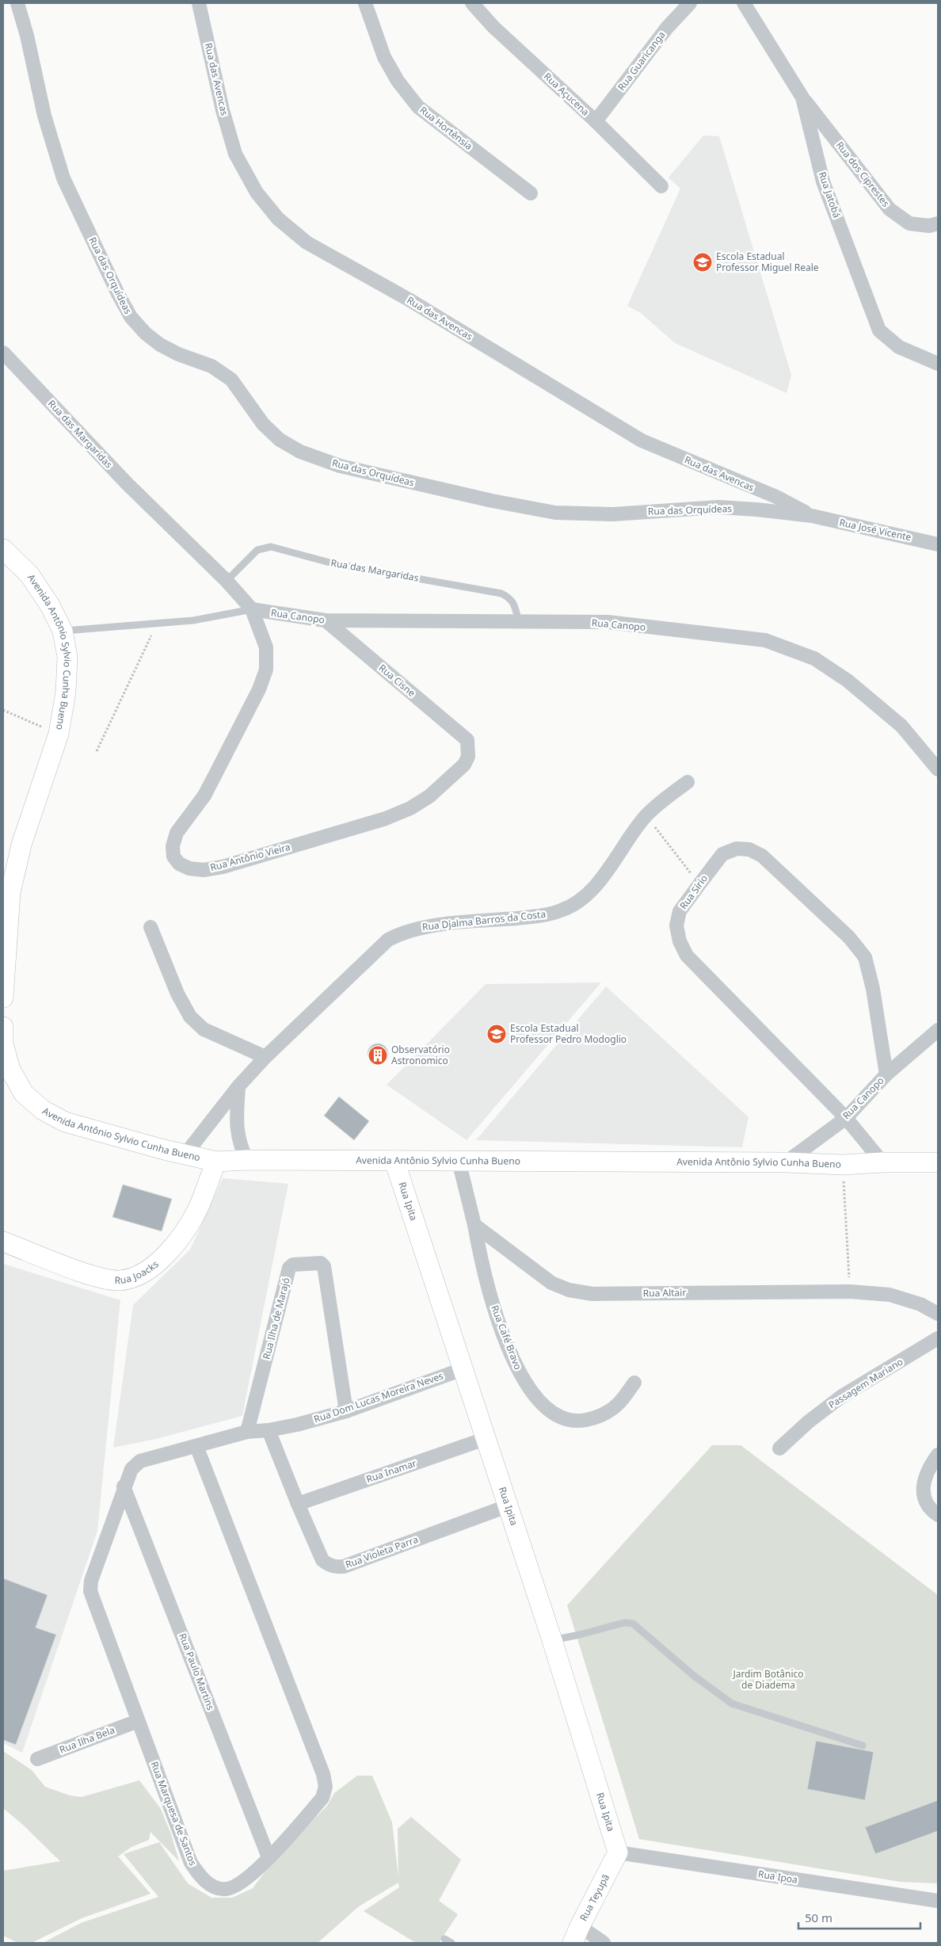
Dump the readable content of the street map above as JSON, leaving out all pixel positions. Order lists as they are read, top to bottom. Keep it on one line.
{"streets":{"main road":["Avenida Antônio Sylvio Cunha Bueno","Rua Ipita","Rua Joacks","Rua Teyupã"],"street":["Rua Guaricanga","Rua das Avencas","Rua Açucena","Rua Hortênsia","Rua dos Ciprestes","Rua Jatobá","Rua das Orquídeas","Rua das Margaridas","Rua José Vicente","Rua Canopo","Rua Cisne","Rua Antônio Vieira","Rua Sírio","Rua Djalma Barros da Costa","Rua Altair","Rua Ilha de Marajó","Rua Café Bravo","Passagem Mariano","Rua Dom Lucas Moreira Neves","Rua Inamar","Rua Violeta Parra","Rua Paulo Martins","Rua Ilha Bela","Rua Marquesa de Santos","Rua Ipoa"]},"crossings":[["Rua Guaricanga","Rua Açucena"],["Rua das Avencas","Rua das Orquídeas"],["Rua das Avencas","Rua José Vicente"],["Rua dos Ciprestes","Rua Jatobá"],["Rua das Orquídeas","Rua José Vicente"],["Rua das Margaridas","Rua Canopo"],["Rua das Margaridas","Rua Antônio Vieira"],["Rua Canopo","Avenida Antônio Sylvio Cunha Bueno"],["Rua Canopo","Rua Cisne"],["Rua Canopo","Rua Antônio Vieira"],["Rua Canopo","Rua Sírio"],["Avenida Antônio Sylvio Cunha Bueno","Rua Sírio"],["Avenida Antônio Sylvio Cunha Bueno","Rua Djalma Barros da Costa"],["Avenida Antônio Sylvio Cunha Bueno","Rua Ipita"],["Avenida Antônio Sylvio Cunha Bueno","Rua Joacks"],["Rua Cisne","Rua Antônio Vieira"],["Rua Ipita","Rua Dom Lucas Moreira Neves"],["Rua Ipita","Rua Inamar"],["Rua Ipita","Rua Violeta Parra"],["Rua Ipita","Rua Ipoa"],["Rua Ipita","Rua Teyupã"],["Rua Altair","Rua Café Bravo"],["Rua Ilha de Marajó","Rua Dom Lucas Moreira Neves"],["Rua Dom Lucas Moreira Neves","Rua Violeta Parra"],["Rua Dom Lucas Moreira Neves","Rua Paulo Martins"],["Rua Dom Lucas Moreira Neves","Rua Marquesa de Santos"],["Rua Inamar","Rua Violeta Parra"],["Rua Paulo Martins","Rua Marquesa de Santos"],["Rua Ilha Bela","Rua Marquesa de Santos"],["Rua Ipoa","Rua Teyupã"]],"parks":["Jardim Botânico de Diadema"],"places":{"school or university":["Escola Estadual Professor Miguel Reale","Escola Estadual Professor Pedro Modoglio"],"building":["Observatório Astronomico"]},"scale_bar":"50 m"}
